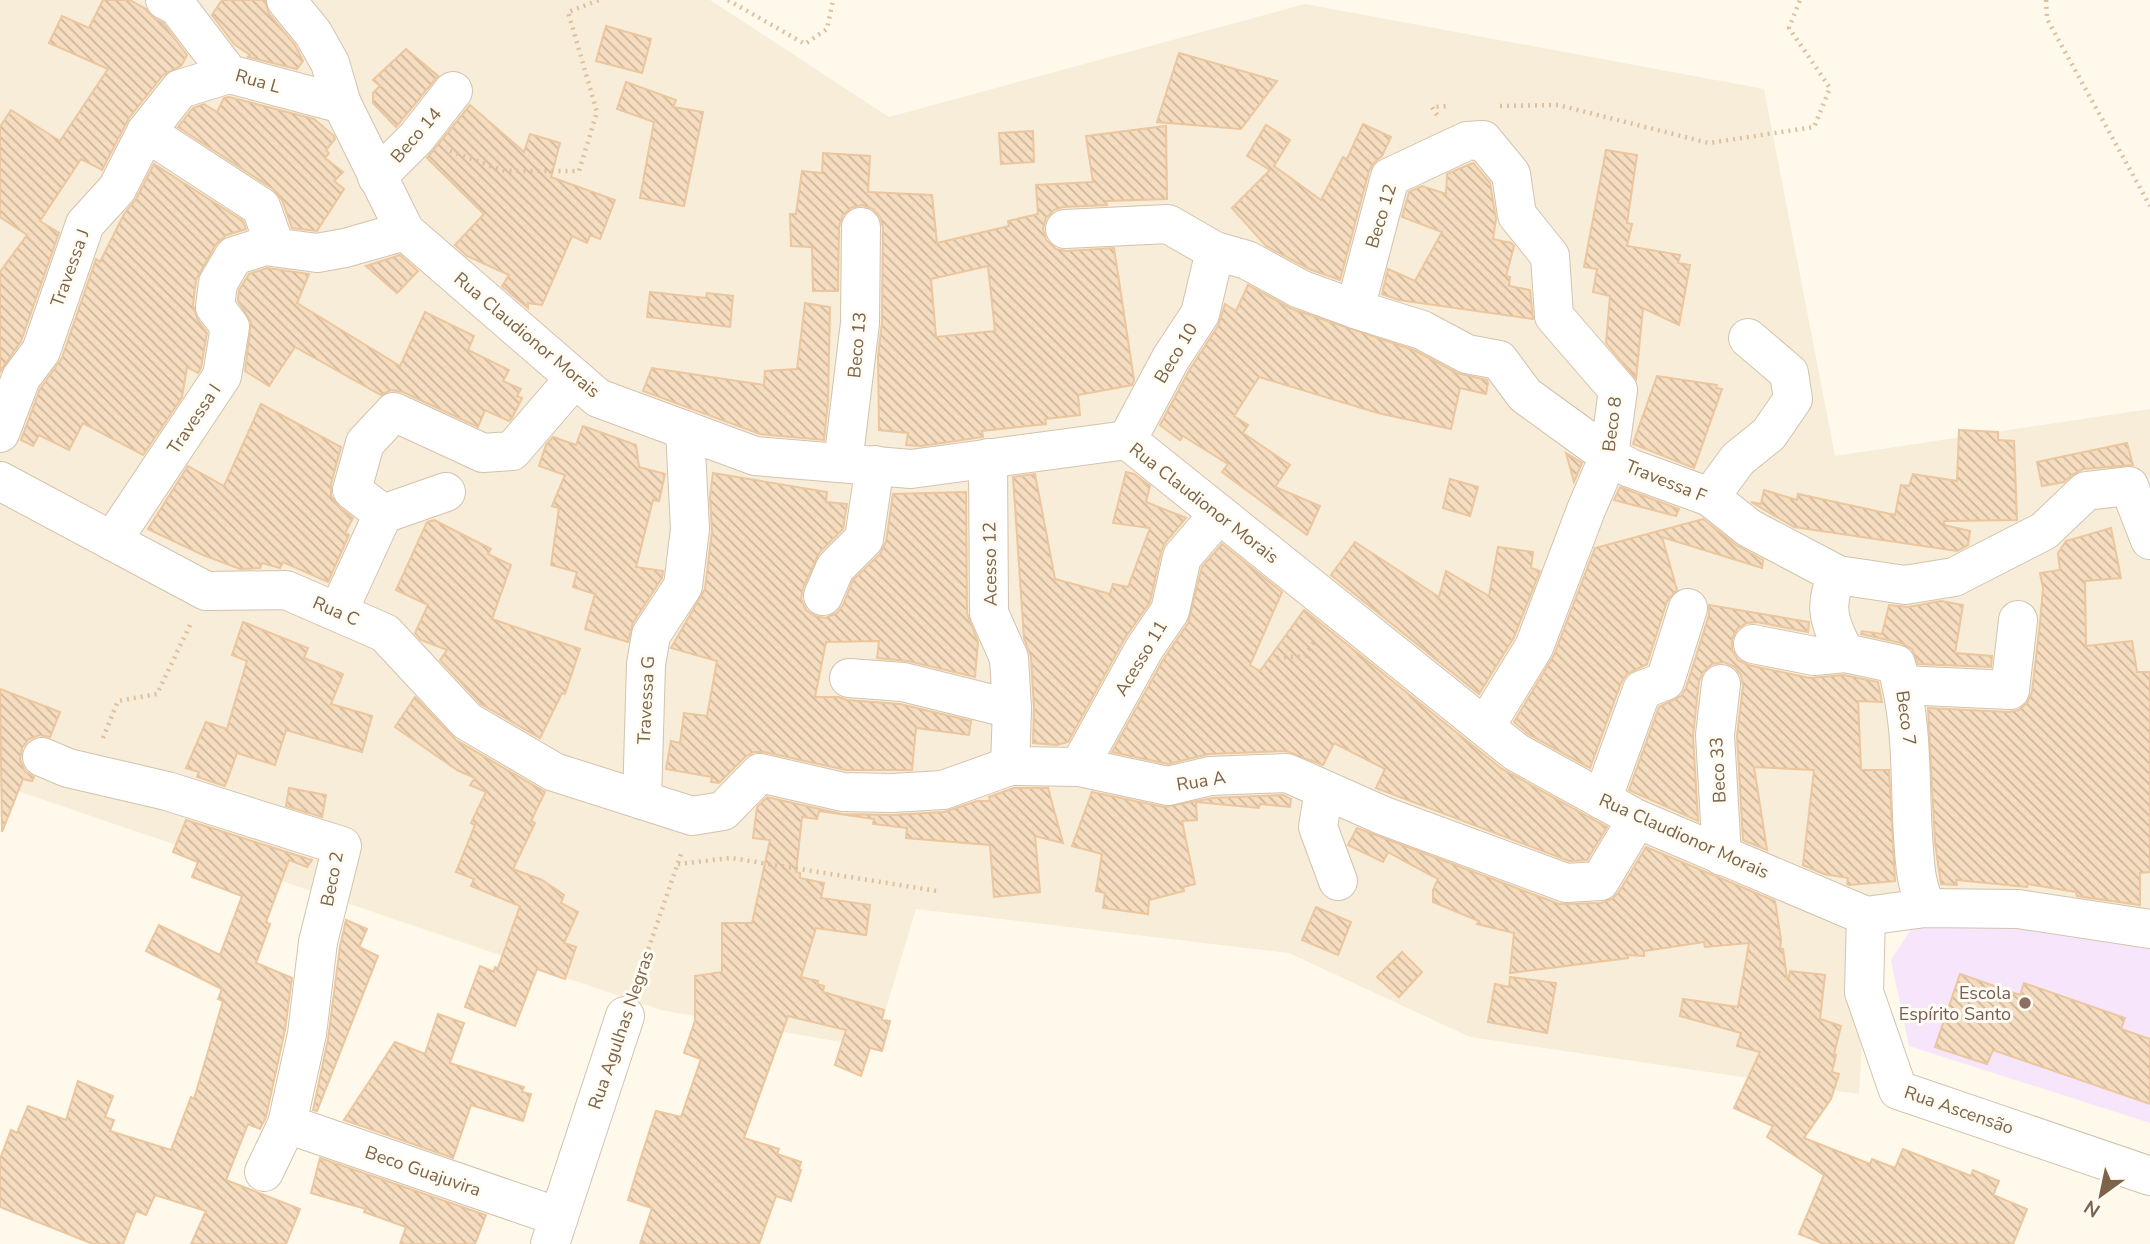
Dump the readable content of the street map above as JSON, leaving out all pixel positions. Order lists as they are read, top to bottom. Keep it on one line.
{"streets":{"street":["Rua L","Beco 14","Beco 12","Travessa J","Rua Claudionor Morais","Beco 13","Beco 10","Travessa I","Beco 8","Travessa F","Acesso 12","Rua C","Acesso 11","Travessa G","Beco 7","Beco 33","Rua A","Beco 2","Rua Agulhas Negras","Rua Ascensão","Beco Guajuvira"]},"crossings":[["Rua L","Travessa J"],["Rua L","Rua Claudionor Morais"],["Beco 14","Rua Claudionor Morais"],["Beco 12","Beco 8"],["Beco 12","Travessa F"],["Rua Claudionor Morais","Beco 13"],["Rua Claudionor Morais","Beco 10"],["Rua Claudionor Morais","Travessa I"],["Rua Claudionor Morais","Beco 8"],["Rua Claudionor Morais","Acesso 12"],["Rua Claudionor Morais","Acesso 11"],["Rua Claudionor Morais","Travessa G"],["Rua Claudionor Morais","Beco 33"],["Rua Claudionor Morais","Rua A"],["Rua Claudionor Morais","Rua Ascensão"],["Beco 10","Travessa F"],["Travessa I","Rua C"],["Beco 8","Travessa F"],["Acesso 12","Rua A"],["Rua C","Travessa G"],["Acesso 11","Rua A"],["Rua A","Rua Agulhas Negras"],["Beco 2","Beco Guajuvira"],["Rua Agulhas Negras","Beco Guajuvira"]],"places":["Escola Espírito Santo"],"north":"bottom left"}
